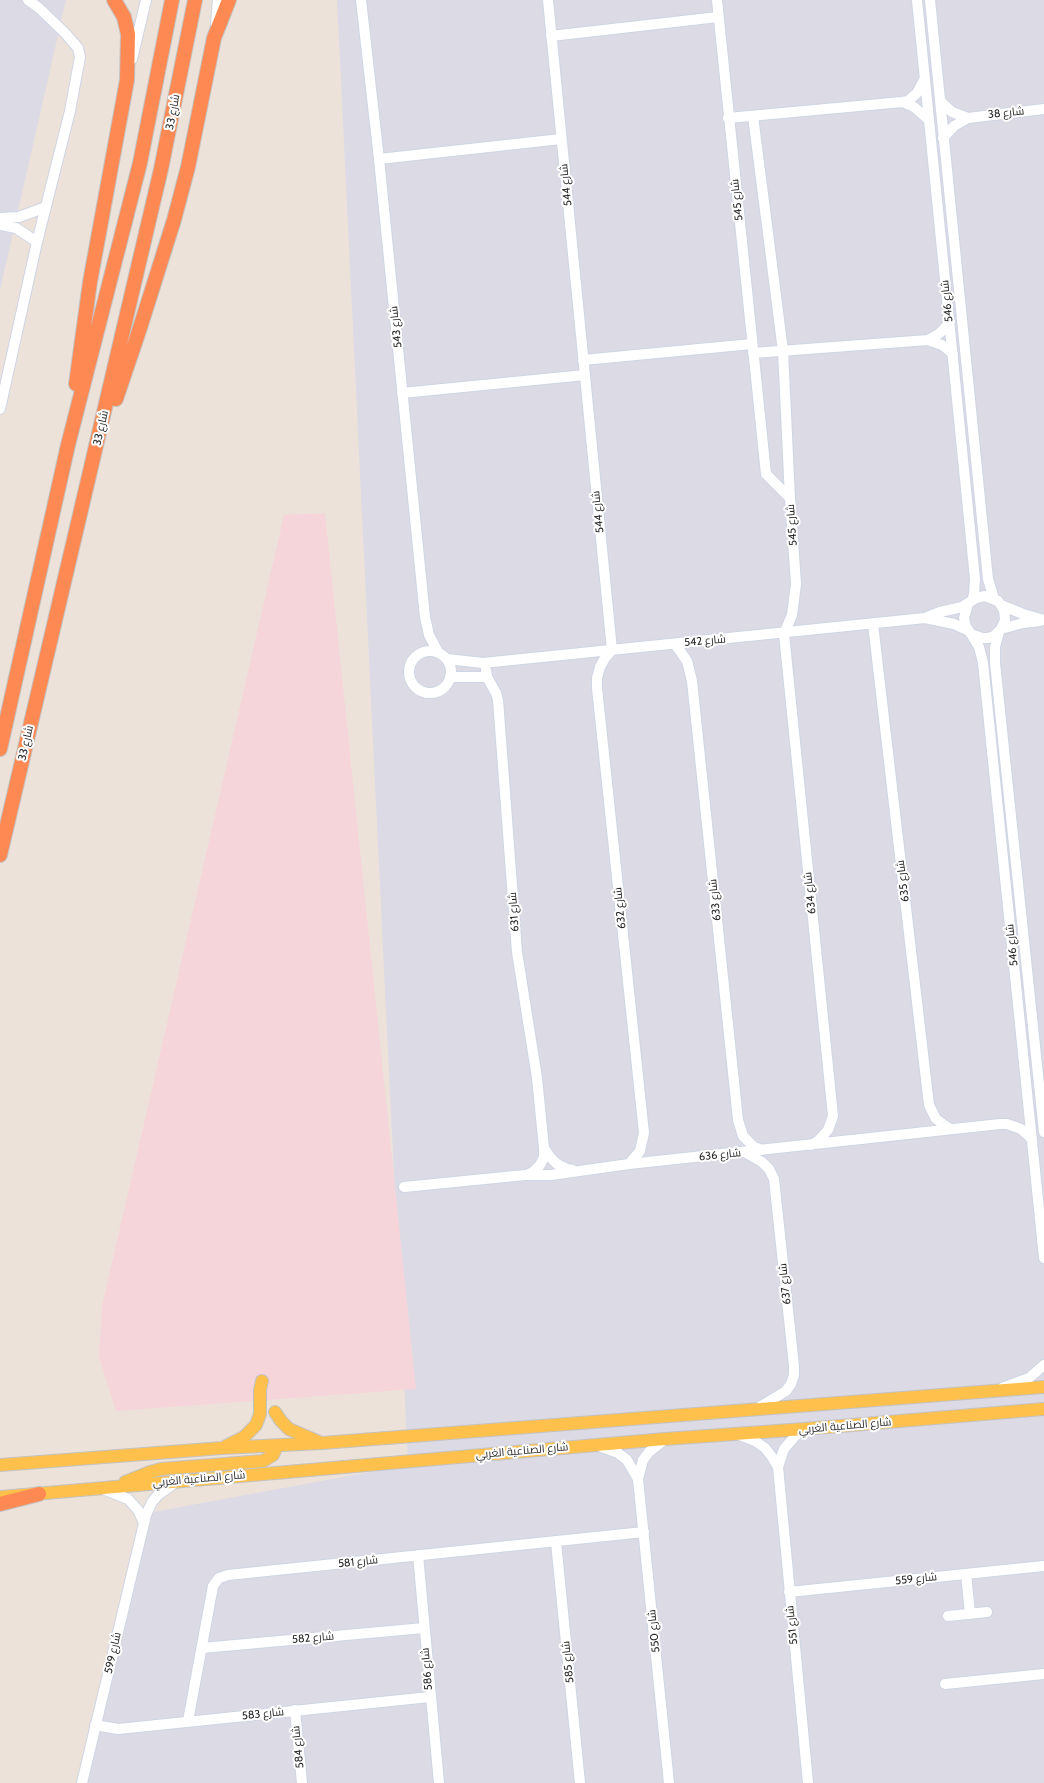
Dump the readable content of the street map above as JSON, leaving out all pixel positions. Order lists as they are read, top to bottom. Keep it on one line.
{"streets":{"highway":["شارع 33"],"main road":["شارع الصناعية الغربي"],"street":["شارع 38","شارع 544","شارع 545","شارع 546","شارع 543","شارع 542","شارع 635","شارع 634","شارع 633","شارع 632","شارع 631","شارع 636","شارع 637","شارع 581","شارع 559","شارع 551","شارع 550","شارع 582","شارع 599","شارع 585","شارع 586","شارع 583","شارع 584"]},"crossings":[["شارع 38","شارع 546"],["شارع 544","شارع 542"],["شارع 544","شارع 632"],["شارع 545","شارع 542"],["شارع 545","شارع 634"],["شارع 546","شارع 542"],["شارع 546","شارع 636"],["شارع 543","شارع 542"],["شارع 542","شارع 635"],["شارع 542","شارع 634"],["شارع 542","شارع 633"],["شارع 542","شارع 632"],["شارع 635","شارع 636"],["شارع 634","شارع 636"],["شارع 633","شارع 636"],["شارع 632","شارع 636"],["شارع 631","شارع 636"],["شارع 636","شارع 637"],["شارع 637","شارع الصناعية الغربي"],["شارع الصناعية الغربي","شارع 551"],["شارع الصناعية الغربي","شارع 550"],["شارع الصناعية الغربي","شارع 599"],["شارع 581","شارع 550"],["شارع 581","شارع 582"],["شارع 581","شارع 585"],["شارع 581","شارع 586"],["شارع 581","شارع 583"],["شارع 559","شارع 551"],["شارع 582","شارع 586"],["شارع 599","شارع 583"],["شارع 586","شارع 583"],["شارع 583","شارع 584"]]}
